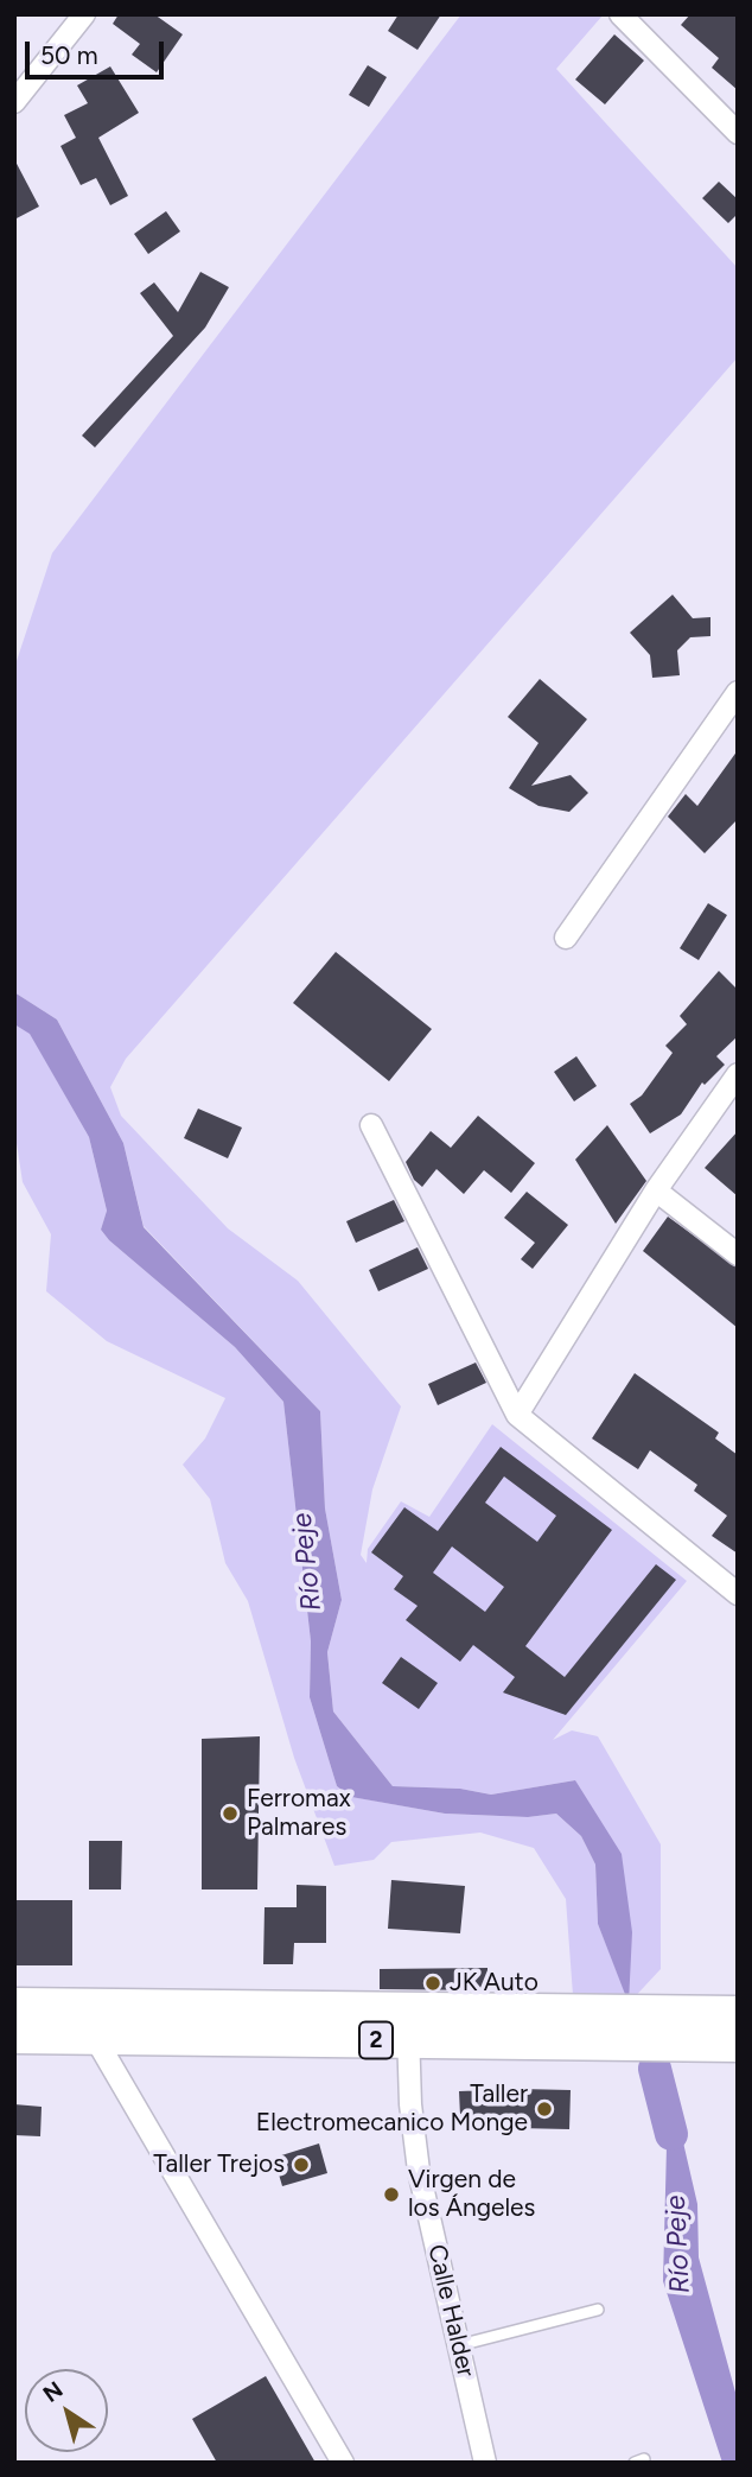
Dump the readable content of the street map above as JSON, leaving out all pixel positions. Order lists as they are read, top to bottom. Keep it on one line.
{"streets":{"highway":["2"],"street":["Calle Halder"]},"crossings":[["2","Calle Halder"]],"water":["Río Peje"],"places":["Ferromax Palmares","JK Auto","Taller Electromecanico Monge","Taller Trejos","Virgen de los Ángeles"],"scale_bar":"50 m","north":"top left"}
